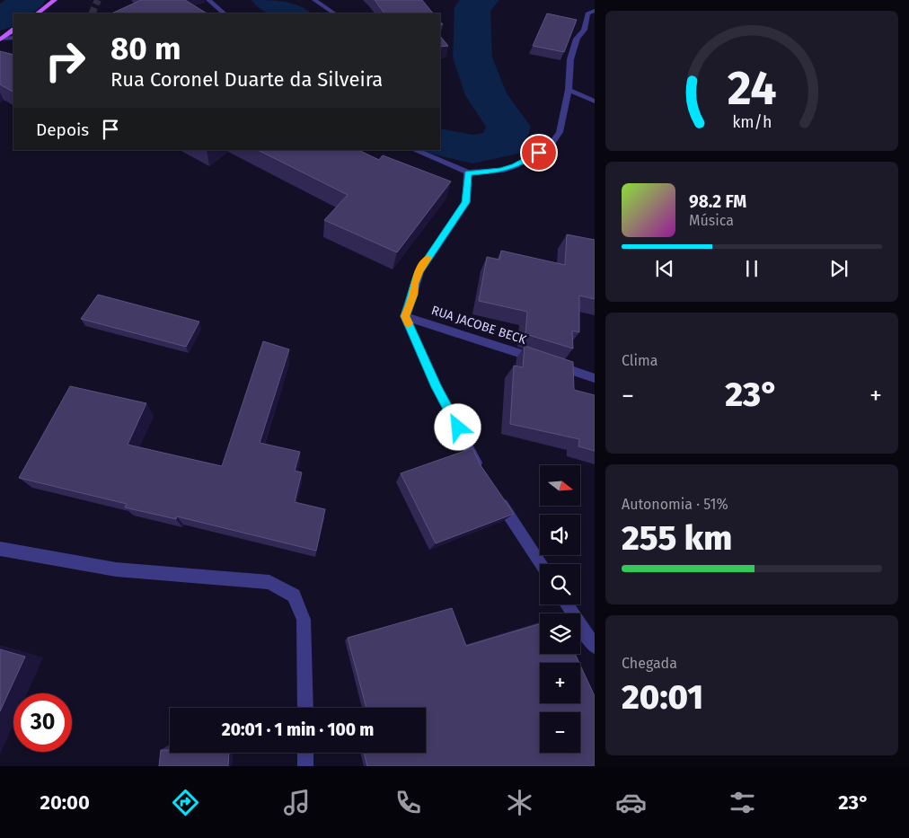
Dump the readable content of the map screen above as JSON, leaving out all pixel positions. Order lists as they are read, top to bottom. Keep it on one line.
{"streets":{"street":["RUA JACOBE BECK"]},"north":"right","page":{"turn":["80 m","Rua Coronel Duarte da Silveira"],"then":"Depois","song":["98.2 FM","Música"],"tile":["Clima",["Autonomia · 51%","255 km"],["Chegada","20:01"]],"heat":["−","23°","+"],"map_buttons":["+","−"],"limit":"30","trip":"20:01 · 1 min · 100 m","tabs":["20:00","23°"],"gauge":["24","km/h"]}}
